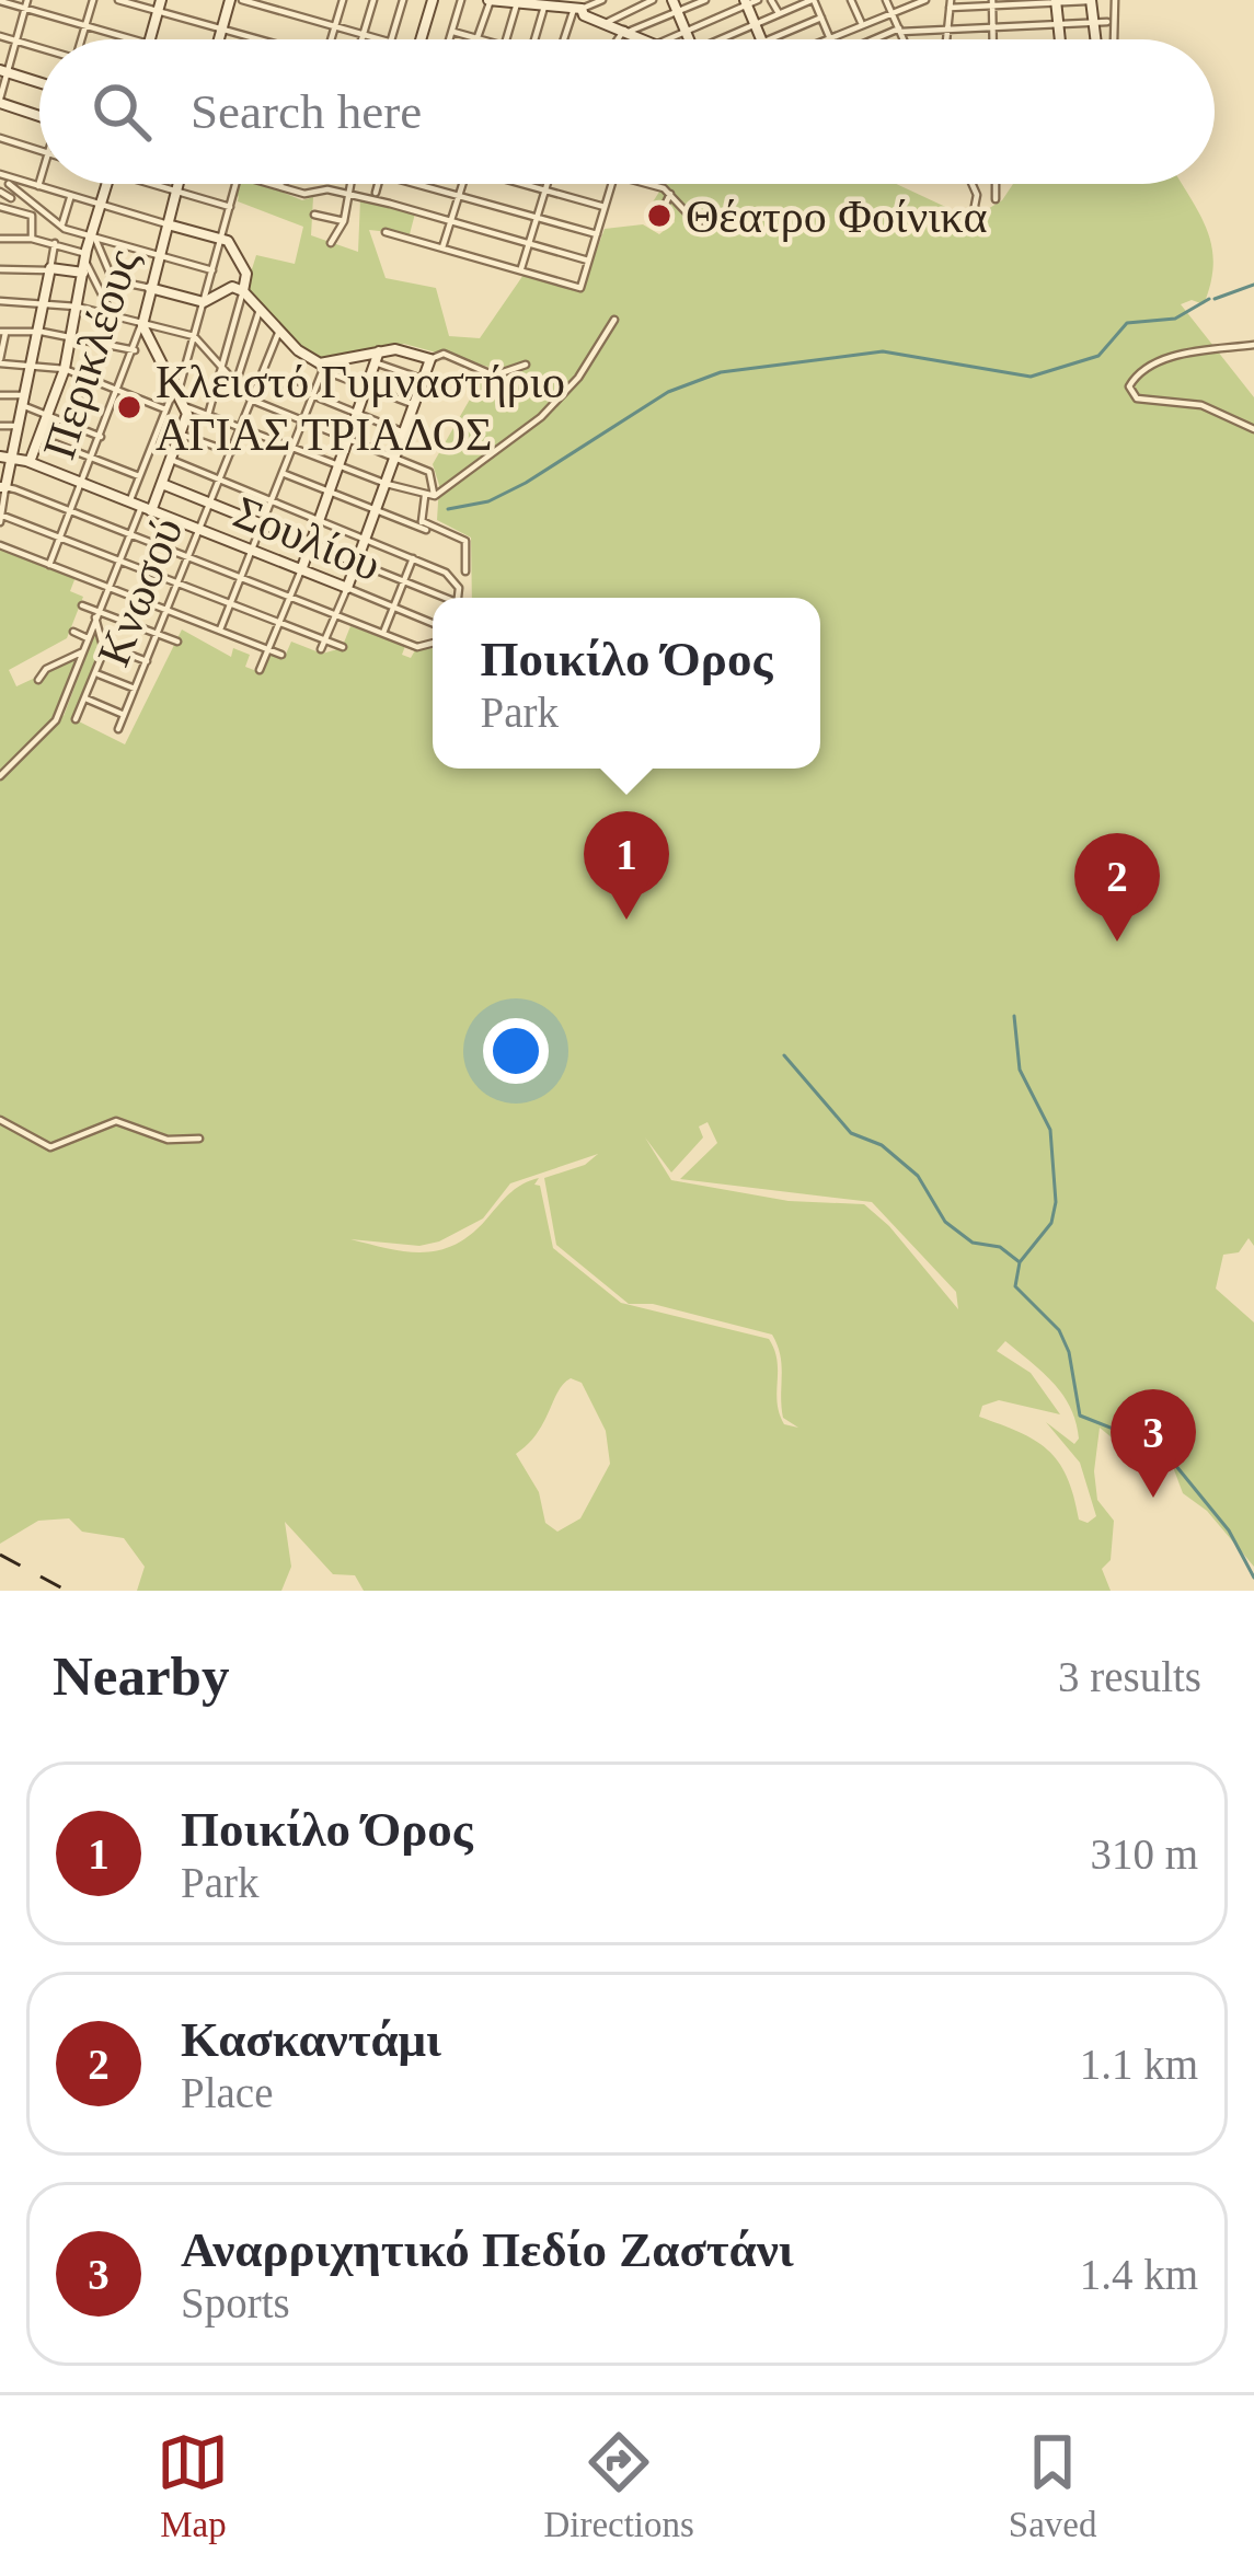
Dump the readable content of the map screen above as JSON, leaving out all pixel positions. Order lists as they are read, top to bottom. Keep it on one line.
{"streets":{"street":["Περικλέους","Σουλίου","Κνωσού"]},"crossings":[["Περικλέους","Σουλίου"],["Σουλίου","Κνωσού"]],"places":["Θέατρο Φοίνικα","Κλειστό Γυμναστήριο ΑΓΙΑΣ ΤΡΙΑΔΟΣ"],"page":{"search":"Search here","popup":["Ποικίλο Όρος","Park"],"pins":["1","2","3"],"heading":["Nearby","3 results"],"list":[{"mark":"1","name":"Ποικίλο Όρος","note":"Park","value":"310 m"},{"mark":"2","name":"Κασκαντάμι","note":"Place","value":"1.1 km"},{"mark":"3","name":"Αναρριχητικό Πεδίο Ζαστάνι","note":"Sports","value":"1.4 km"}],"nav":["Map","Directions","Saved"]}}
